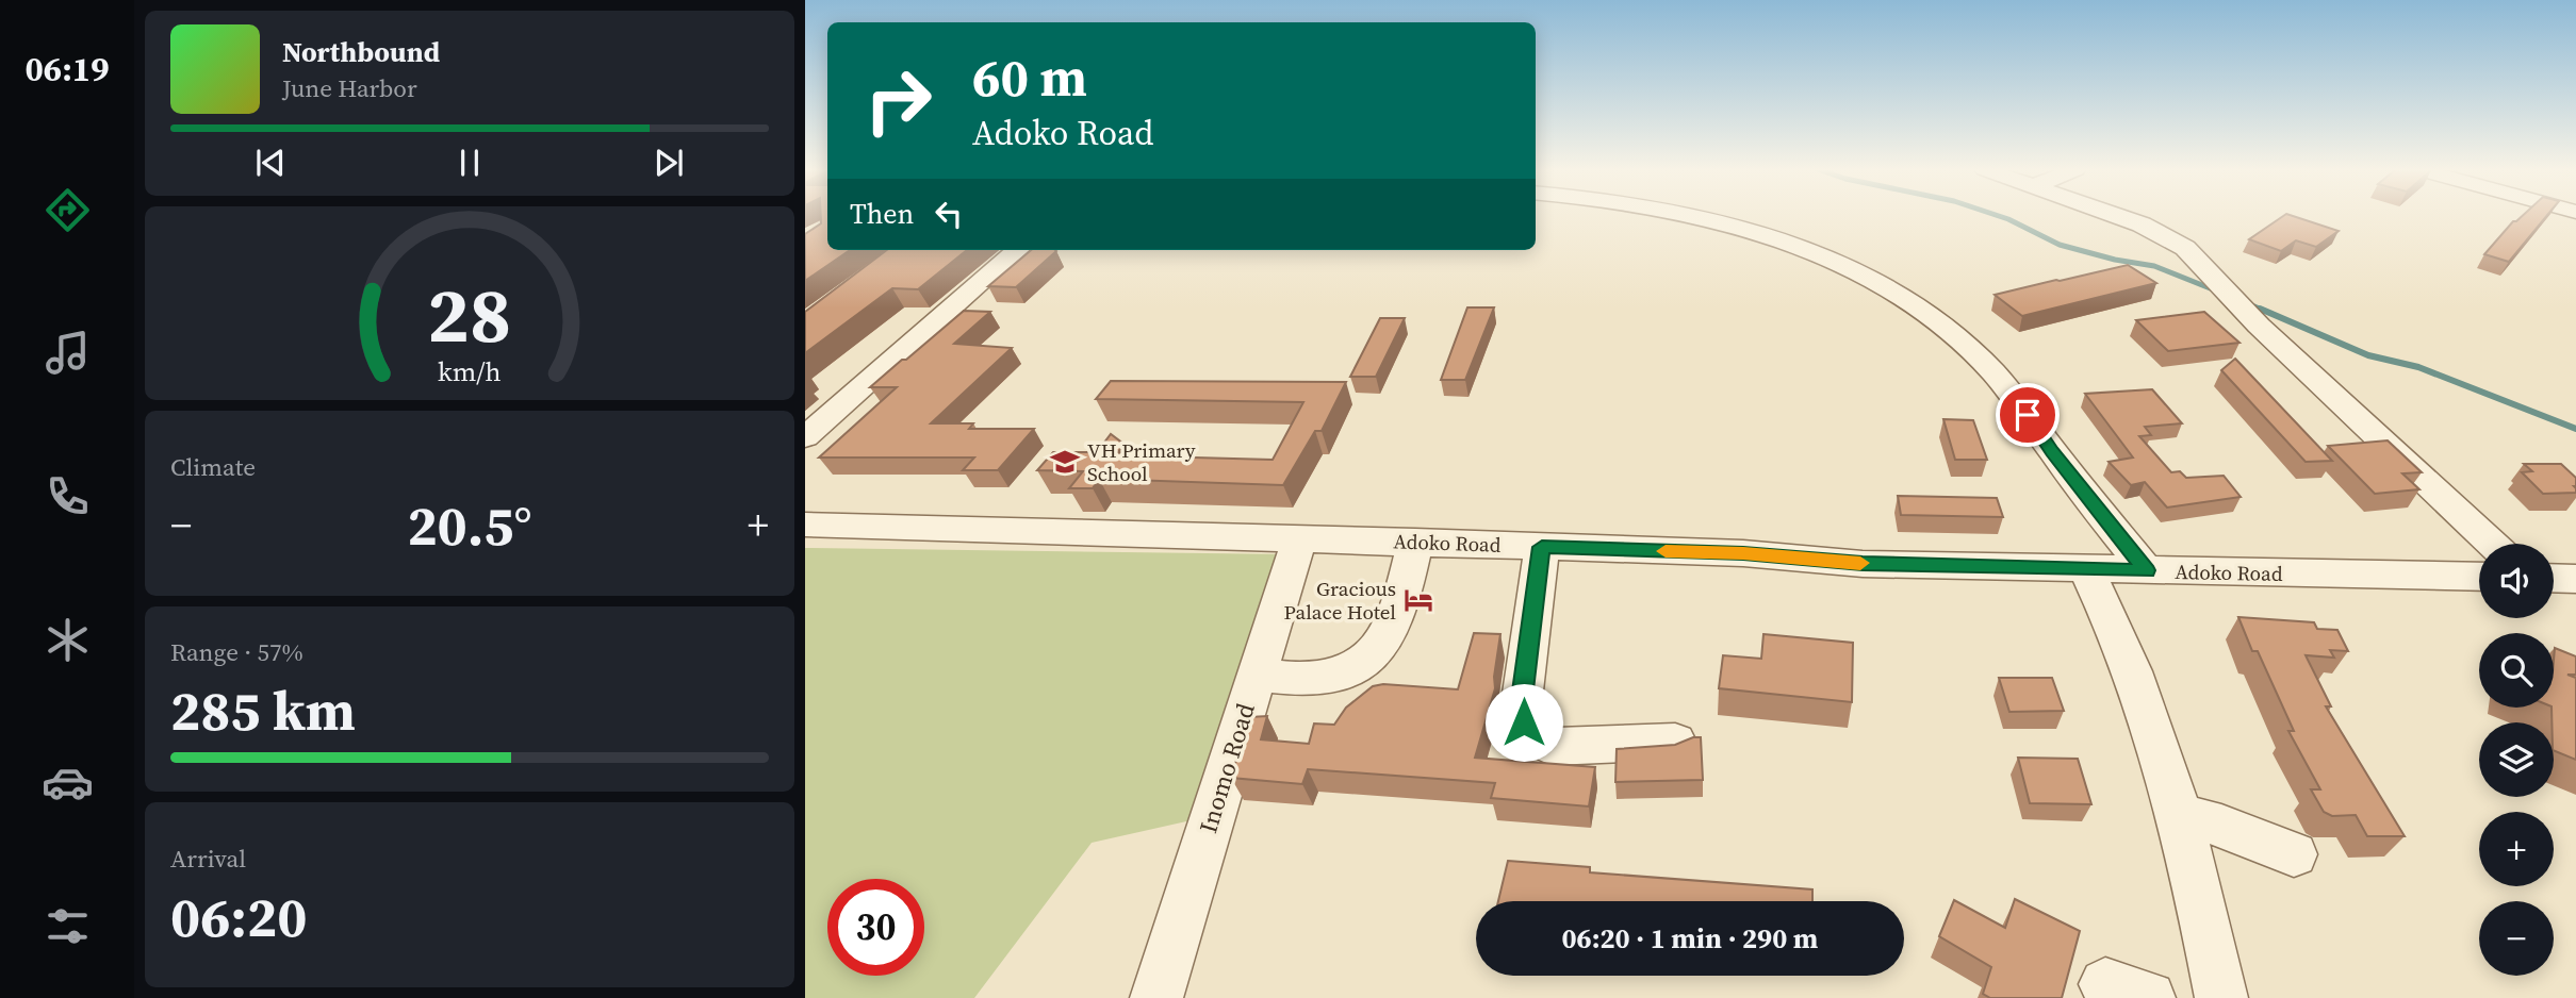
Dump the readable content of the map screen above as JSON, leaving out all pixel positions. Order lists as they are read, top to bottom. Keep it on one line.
{"streets":{"street":["Adoko Road","Inomo Road"]},"crossings":[["Adoko Road","Inomo Road"]],"places":{"school or university":["VH Primary School"],"hotel":["Gracious Palace Hotel"]},"page":{"tabs":"06:19","turn":["60 m","Adoko Road"],"song":["Northbound","June Harbor"],"then":"Then","tile":["Climate",["Range · 57%","285 km"],["Arrival","06:20"]],"heat":["−","20.5°","+"],"map_buttons":["+","−"],"limit":"30","trip":"06:20 · 1 min · 290 m","gauge":["28","km/h"]}}
